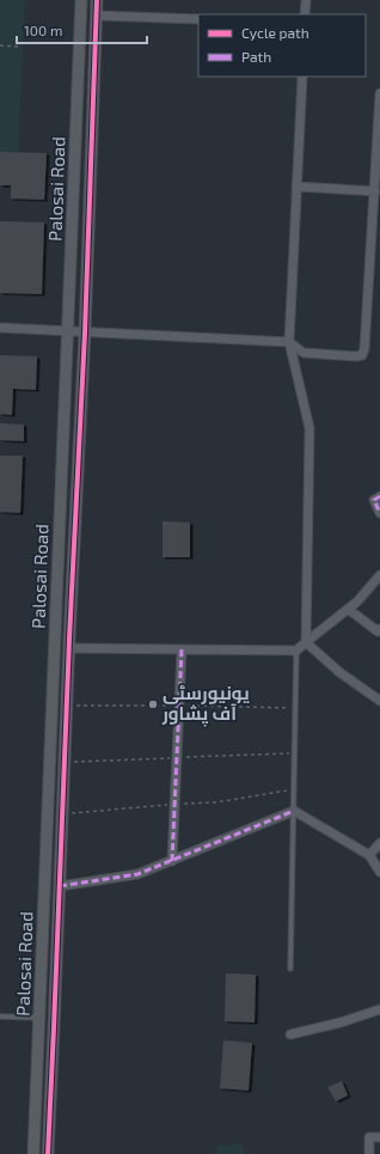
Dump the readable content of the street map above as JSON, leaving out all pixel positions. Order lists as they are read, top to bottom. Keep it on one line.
{"streets":{"street":["Palosai Road"]},"places":["یونیورسٹی آف پشاور"],"legend":["Cycle path","Path"],"scale_bar":"100 m"}
